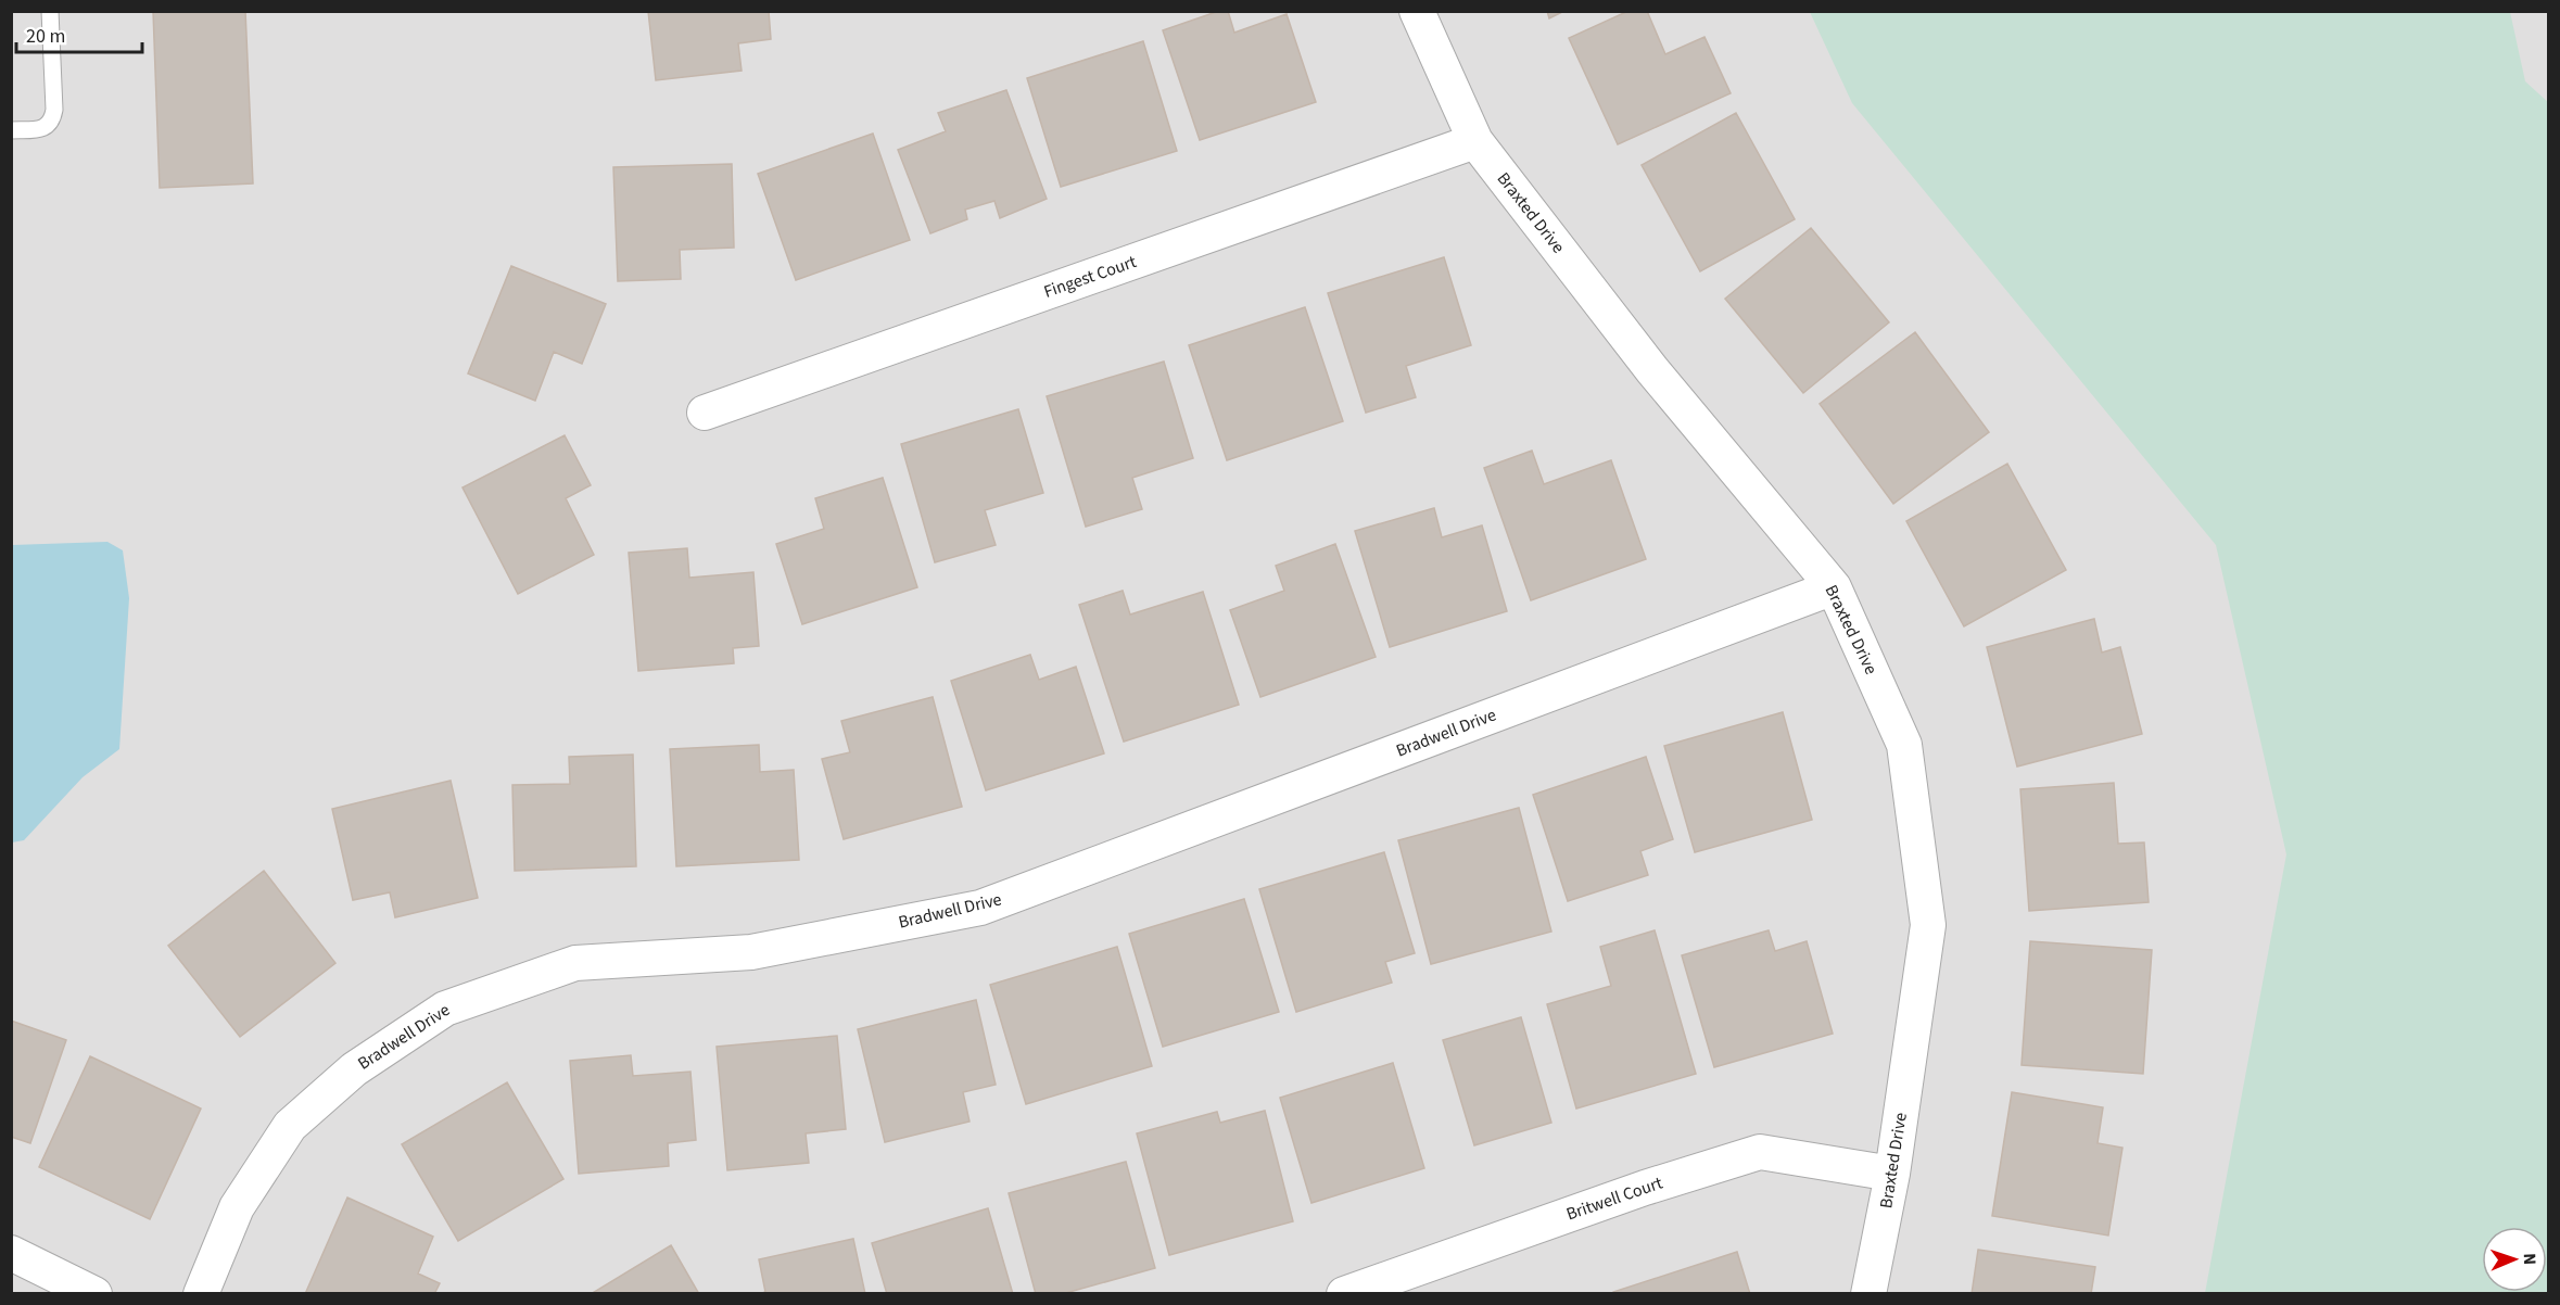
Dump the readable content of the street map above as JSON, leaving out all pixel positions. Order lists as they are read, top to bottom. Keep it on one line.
{"streets":{"street":["Braxted Drive","Fingest Court","Bradwell Drive","Britwell Court"]},"crossings":[["Braxted Drive","Fingest Court"],["Braxted Drive","Bradwell Drive"],["Braxted Drive","Britwell Court"]],"scale_bar":"20 m","north":"right"}
